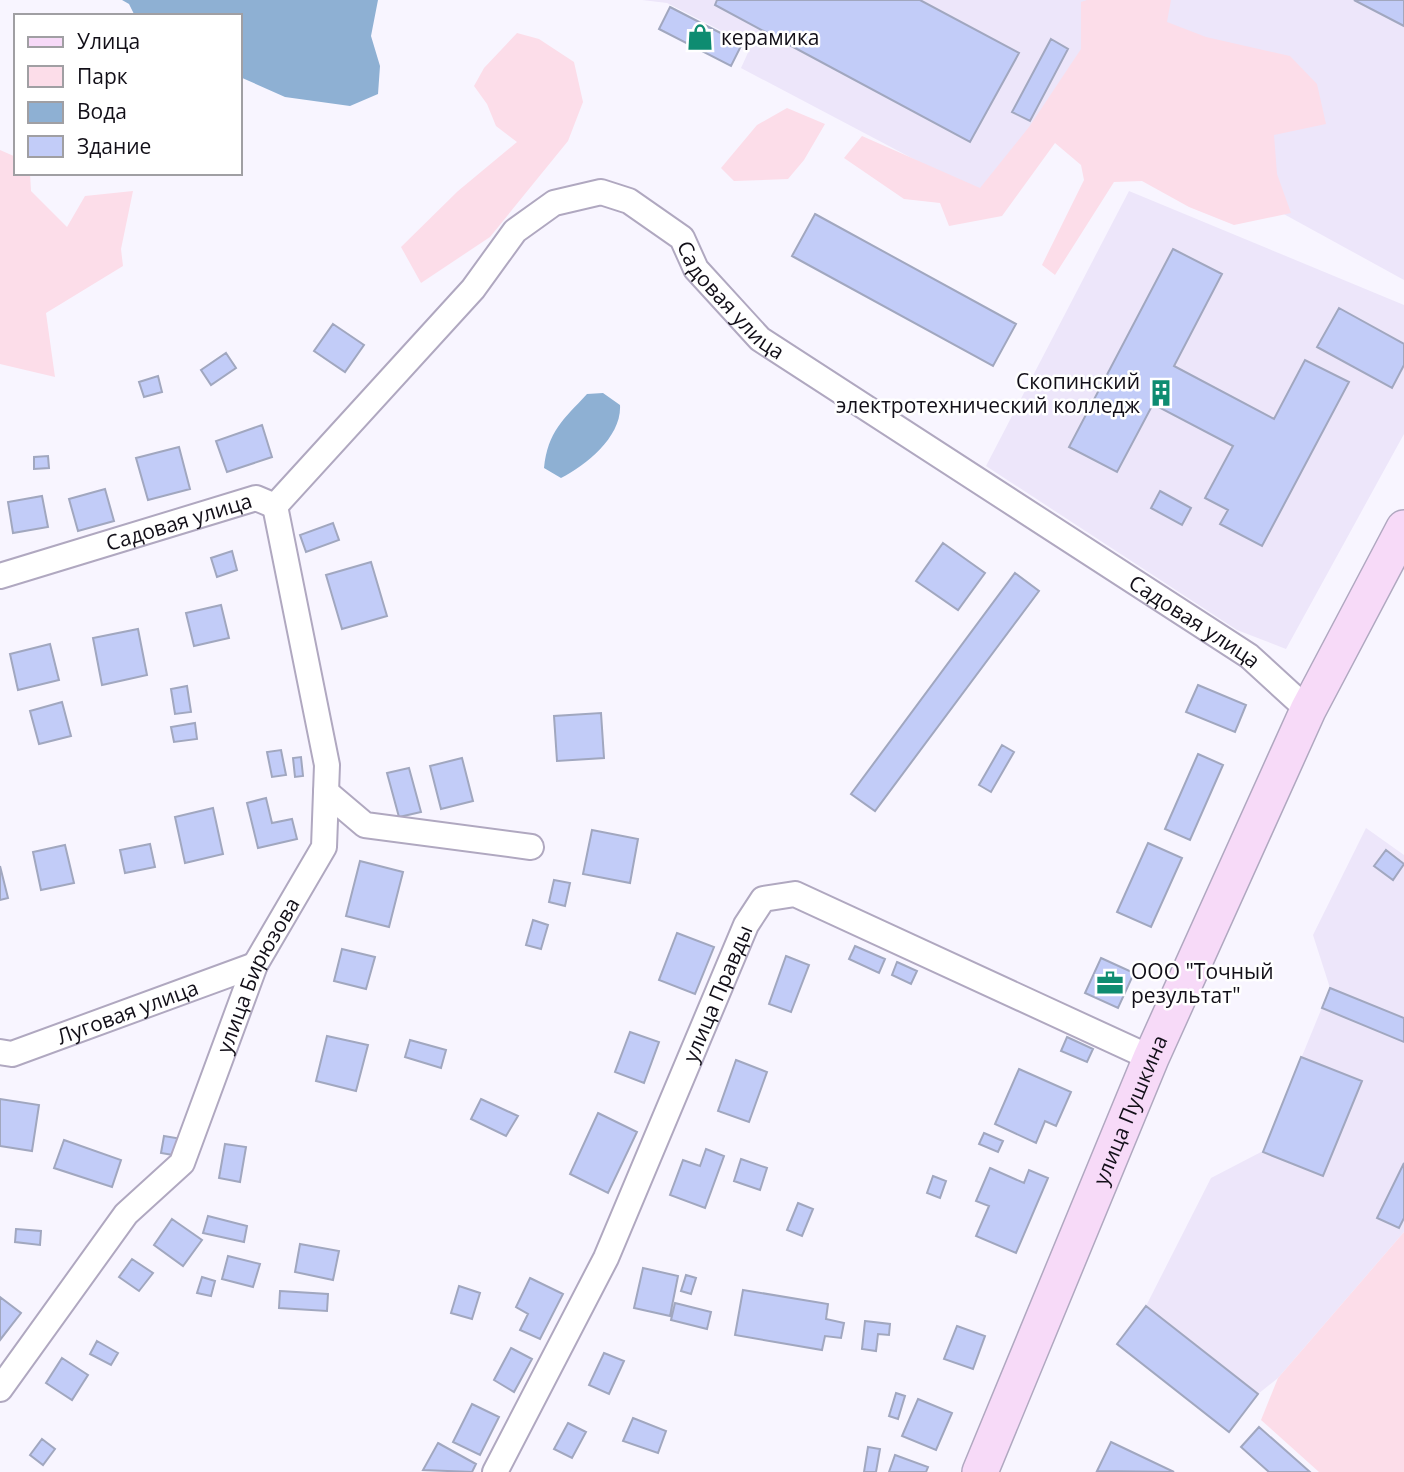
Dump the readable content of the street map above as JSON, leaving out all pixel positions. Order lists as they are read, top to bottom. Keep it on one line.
{"streets":{"main road":["улица Пушкина"],"street":["Садовая улица","улица Бирюзова","улица Правды","Луговая улица"]},"crossings":[["Садовая улица","улица Бирюзова"],["Садовая улица","улица Пушкина"],["улица Бирюзова","Луговая улица"],["улица Правды","улица Пушкина"]],"places":{"shop":["керамика"],"building":["Скопинский электротехнический колледж"],"office":["ООО \"Точный результат\""]},"legend":["Улица","Парк","Вода","Здание"]}
